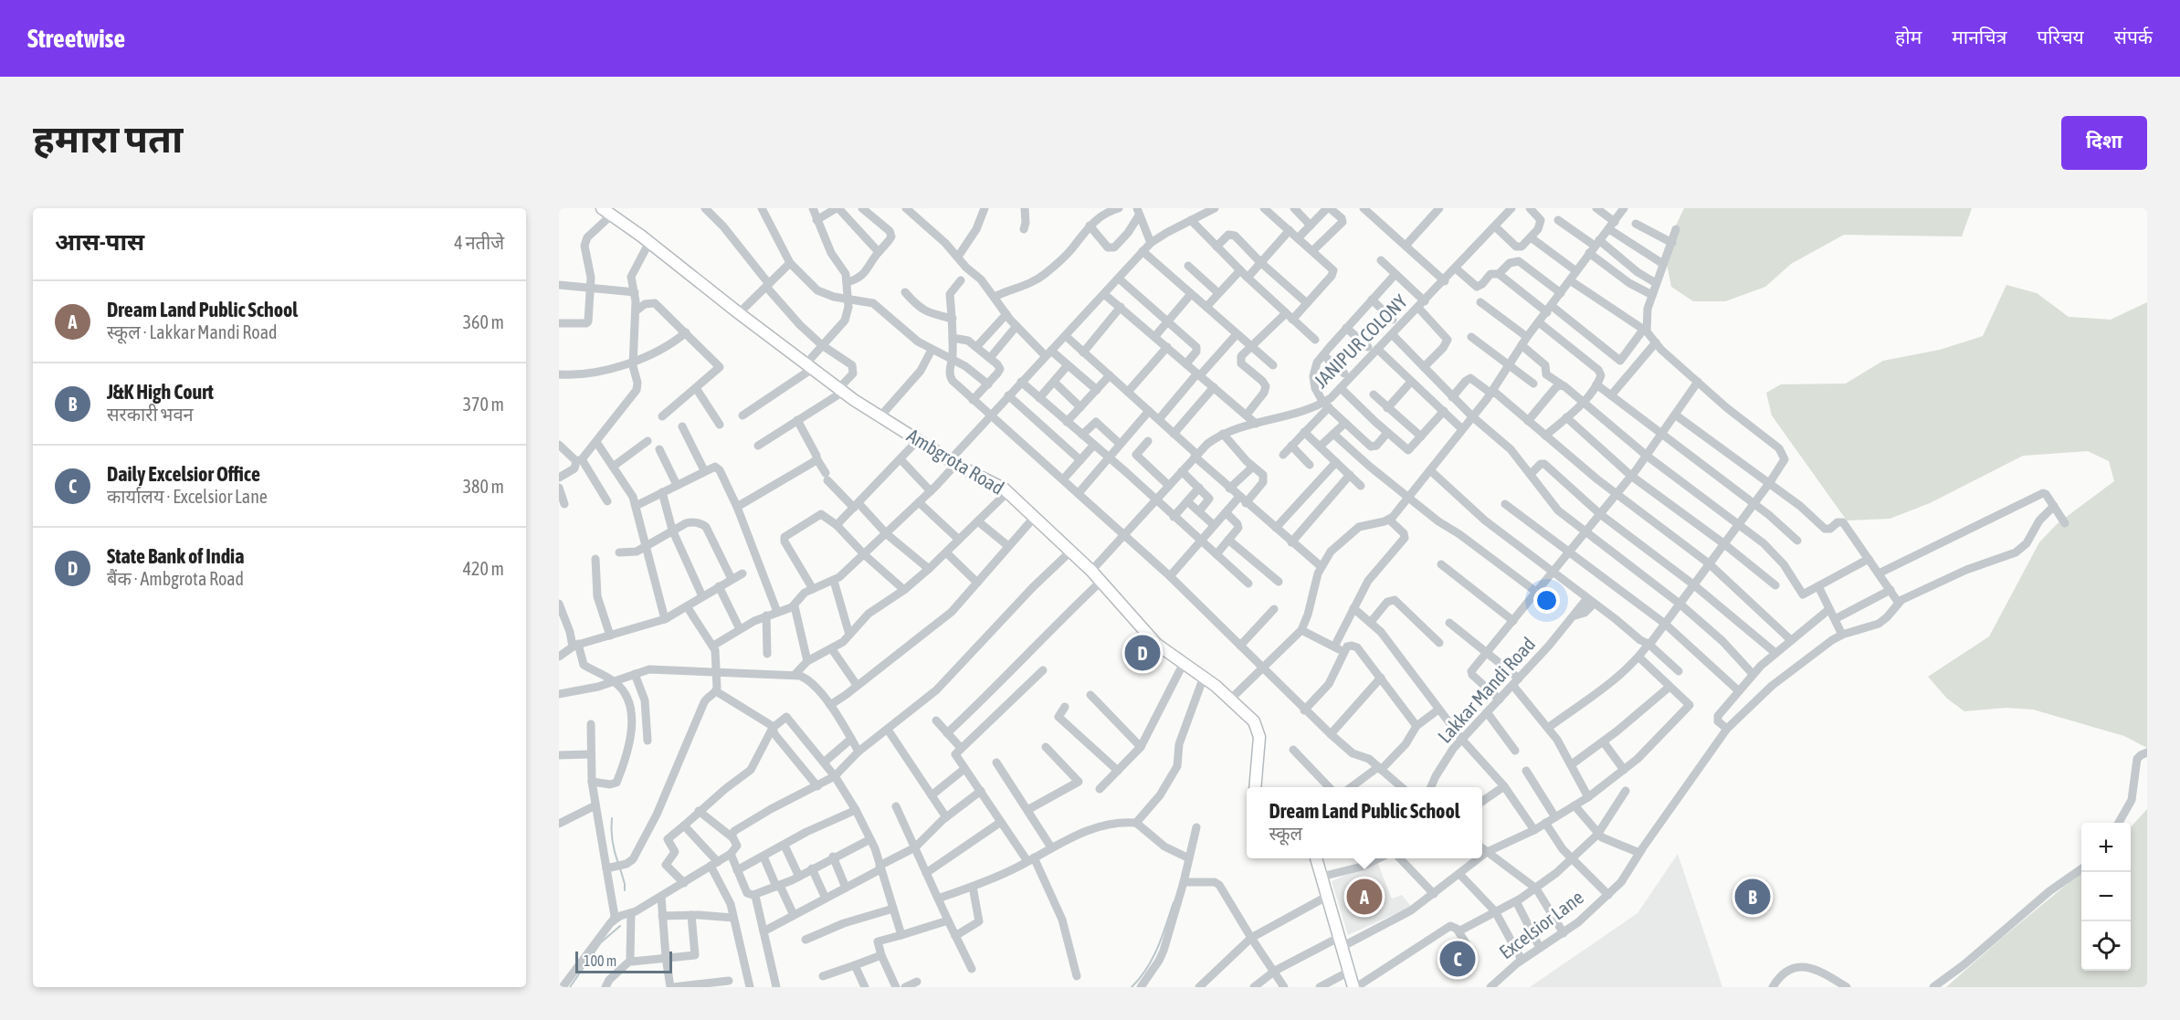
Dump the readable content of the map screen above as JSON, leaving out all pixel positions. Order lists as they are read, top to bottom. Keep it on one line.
{"streets":{"main road":["Ambgrota Road"],"street":["JANIPUR COLONY","Lakkar Mandi Road","Excelsior Lane"]},"crossings":[["JANIPUR COLONY","Ambgrota Road"]],"scale_bar":"100 m","page":{"header":"Streetwise","nav":["होम","मानचित्र","परिचय","संपर्क"],"buttons":"दिशा","title":"हमारा पता","heading":["आस-पास","4 नतीजे"],"list":[{"mark":"A","name":"Dream Land Public School","note":"स्कूल · Lakkar Mandi Road","value":"360 m"},{"mark":"B","name":"J&K High Court","note":"सरकारी भवन","value":"370 m"},{"mark":"C","name":"Daily Excelsior Office","note":"कार्यालय · Excelsior Lane","value":"380 m"},{"mark":"D","name":"State Bank of India","note":"बैंक · Ambgrota Road","value":"420 m"}],"pins":["D","A","B","C"],"popup":["Dream Land Public School","स्कूल"],"map_buttons":["+","−"],"scale":"100 m"}}
